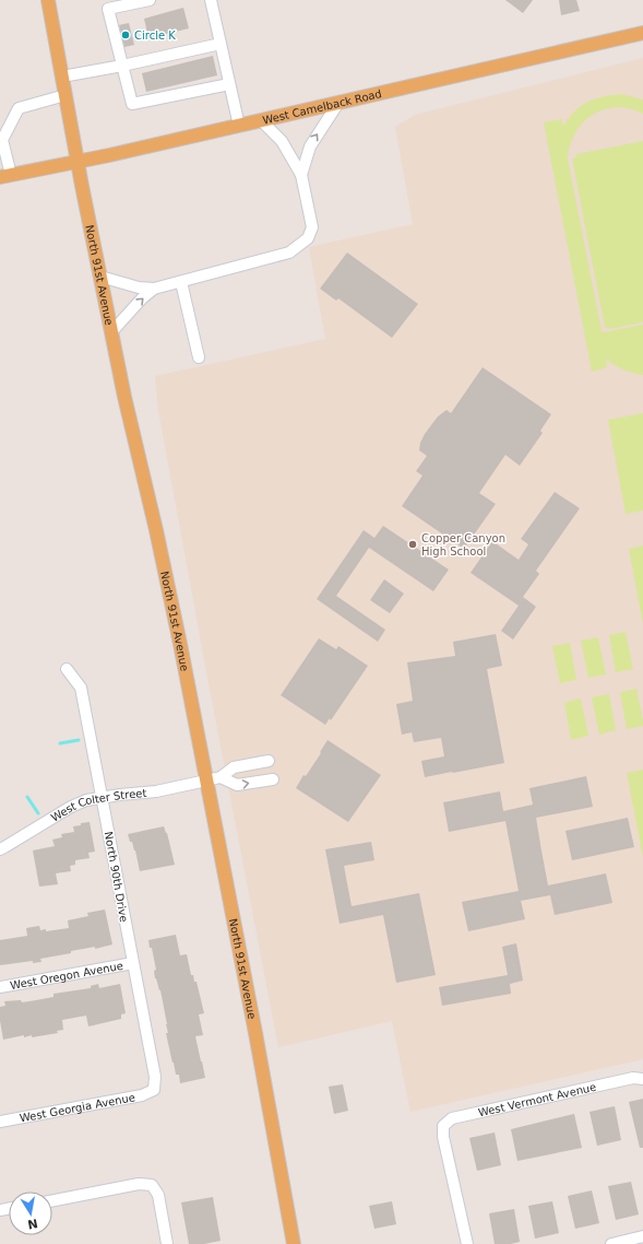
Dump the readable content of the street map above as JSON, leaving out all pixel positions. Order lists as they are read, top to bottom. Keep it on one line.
{"streets":{"main road":["West Camelback Road","North 91st Avenue"],"street":["West Colter Street","North 90th Drive","West Oregon Avenue","West Vermont Avenue","West Georgia Avenue"]},"crossings":[["West Camelback Road","North 91st Avenue"],["North 91st Avenue","West Colter Street"],["West Colter Street","North 90th Drive"],["North 90th Drive","West Oregon Avenue"],["North 90th Drive","West Georgia Avenue"]],"places":["Circle K","Copper Canyon High School"],"north":"bottom"}
